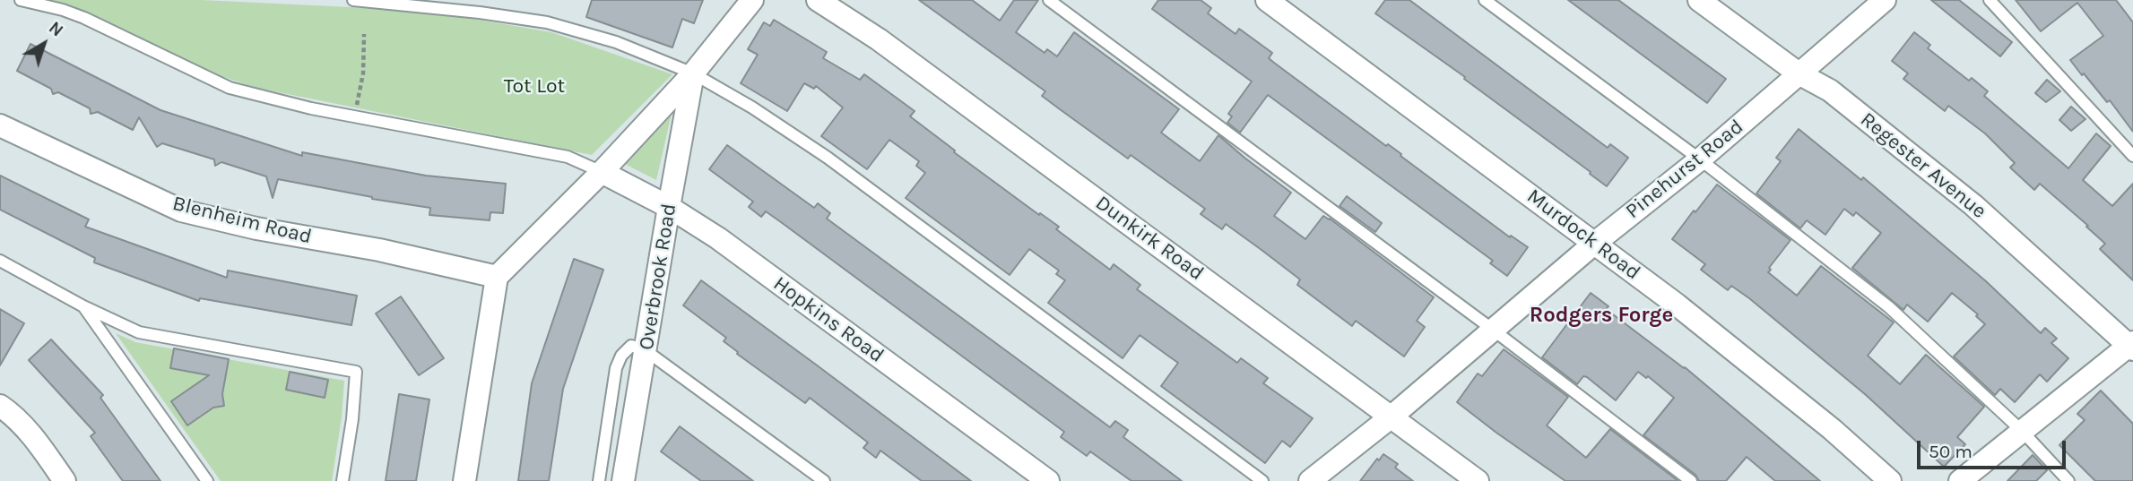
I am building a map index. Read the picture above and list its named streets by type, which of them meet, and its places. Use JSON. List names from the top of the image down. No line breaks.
{"streets":{"street":["Regester Avenue","Pinehurst Road","Blenheim Road","Murdock Road","Dunkirk Road","Overbrook Road","Hopkins Road"]},"crossings":[["Regester Avenue","Pinehurst Road"],["Pinehurst Road","Murdock Road"],["Pinehurst Road","Dunkirk Road"],["Overbrook Road","Hopkins Road"]],"districts":["Rodgers Forge"],"parks":["Tot Lot"],"scale_bar":"50 m","north":"top right"}
